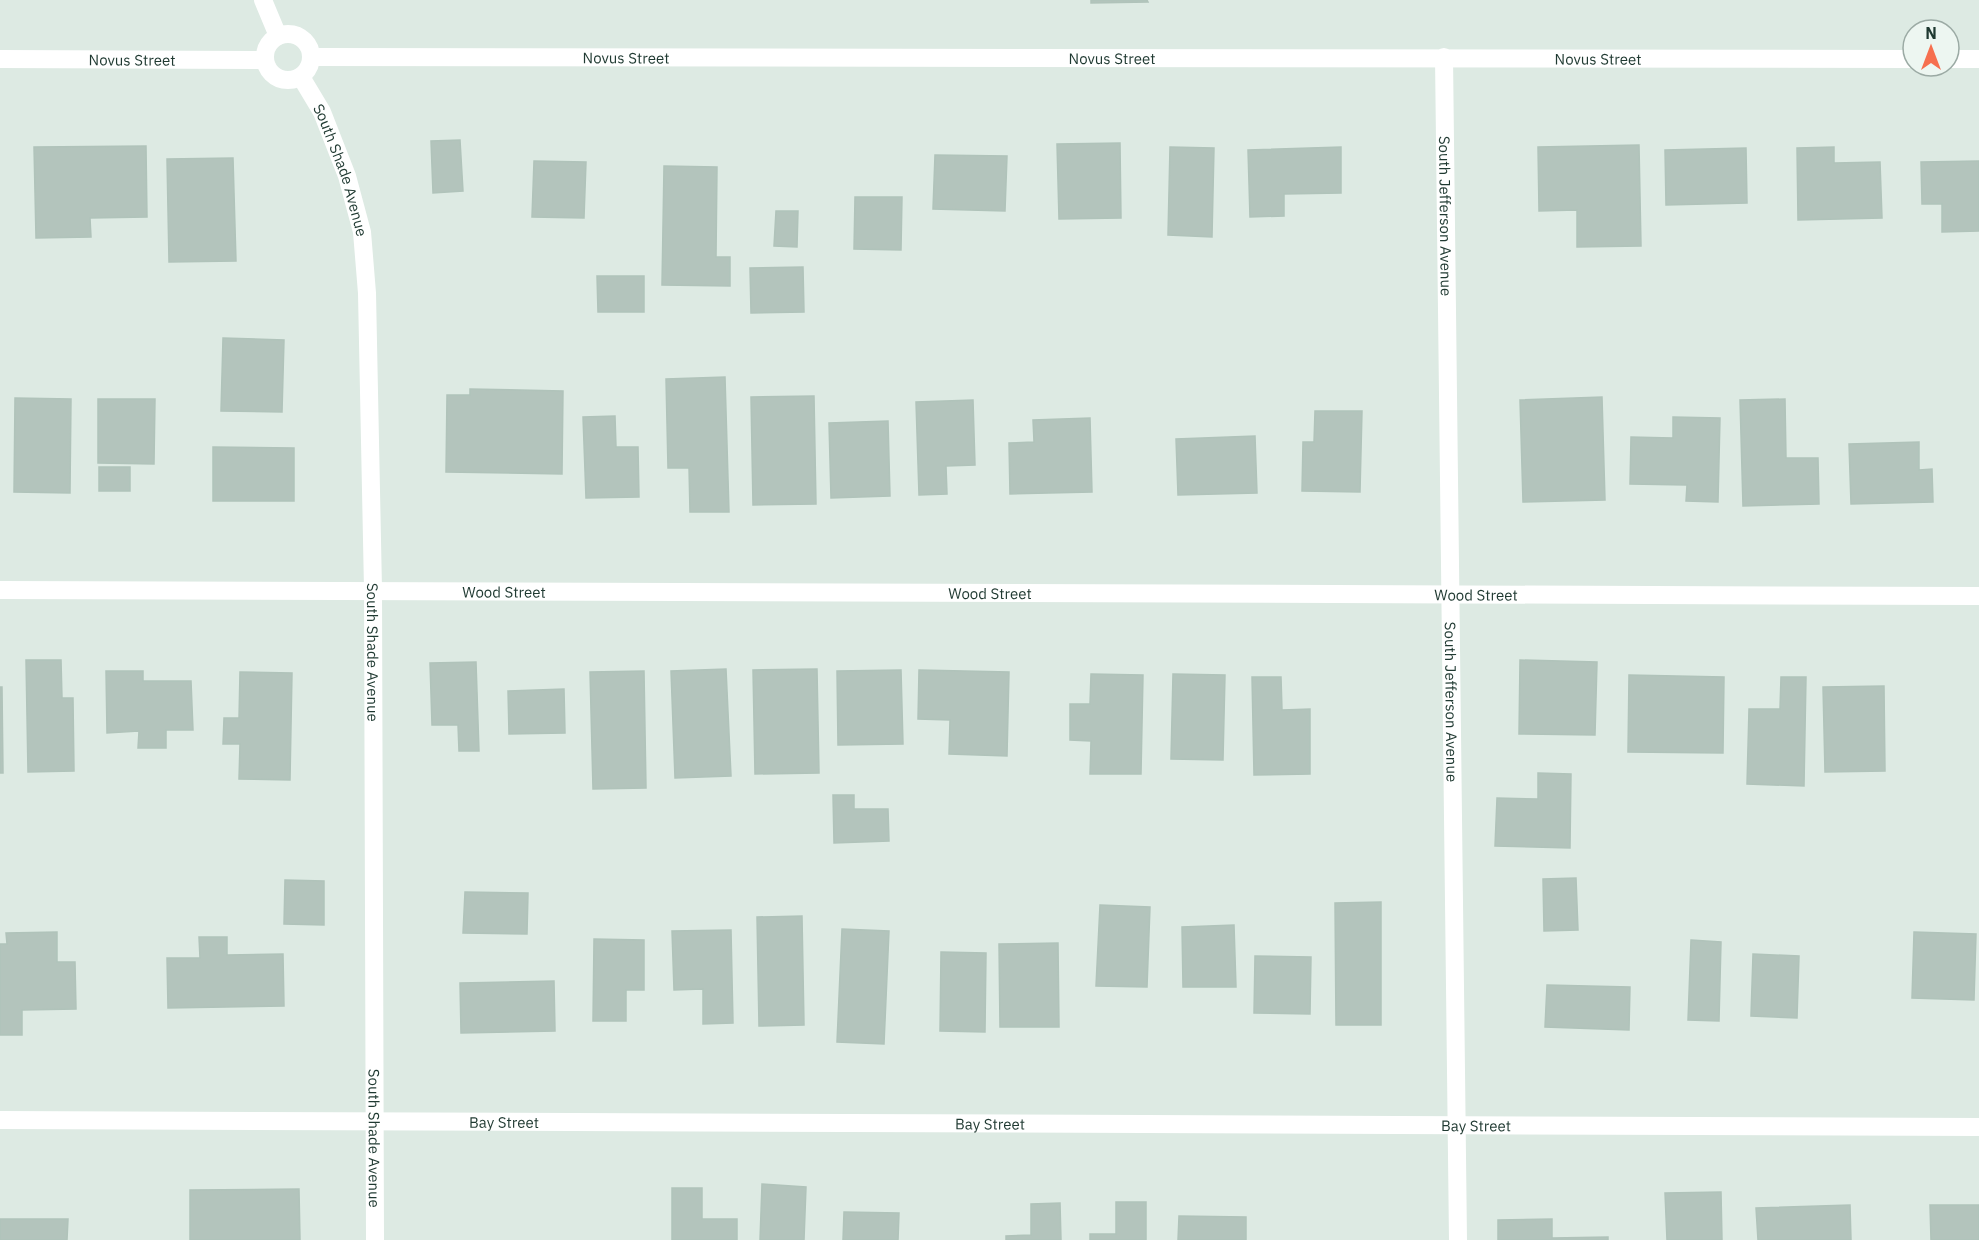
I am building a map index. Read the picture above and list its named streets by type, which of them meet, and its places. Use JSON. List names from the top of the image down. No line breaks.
{"streets":{"street":["Novus Street","South Shade Avenue","South Jefferson Avenue","Wood Street","Bay Street"]},"crossings":[["Novus Street","South Shade Avenue"],["Novus Street","South Jefferson Avenue"],["South Shade Avenue","Wood Street"],["South Shade Avenue","Bay Street"],["South Jefferson Avenue","Wood Street"],["South Jefferson Avenue","Bay Street"]],"north":"top"}
